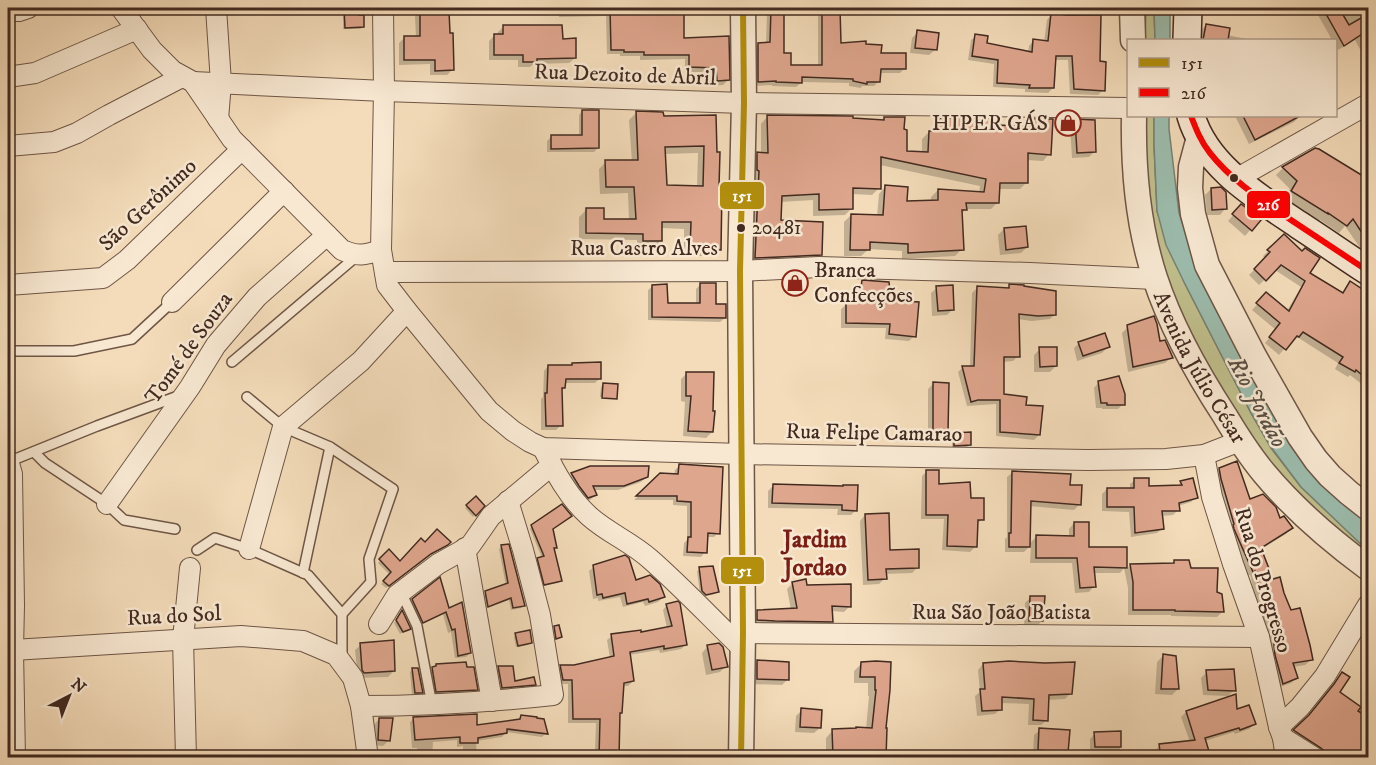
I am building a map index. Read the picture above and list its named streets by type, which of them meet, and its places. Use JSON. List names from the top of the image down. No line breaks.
{"streets":{"street":["Rua Dezoito de Abril","São Gerônimo","Rua Castro Alves","Tomé de Souza","Avenida Júlio César","Rua Felipe Camarao","Rua do Progresso","Rua São João Batista","Rua do Sol"]},"crossings":[["Rua Castro Alves","Avenida Júlio César"],["Rua Felipe Camarao","Rua do Progresso"],["Rua do Progresso","Rua São João Batista"]],"districts":["Jardim Jordao"],"water":["Rio Jordão"],"places":{"shop":["HIPER GÁS","Branca Confecções"],"other":["20481"]},"lines":["transit line 151","transit line 216"],"legend":["151","216"],"north":"top right"}
